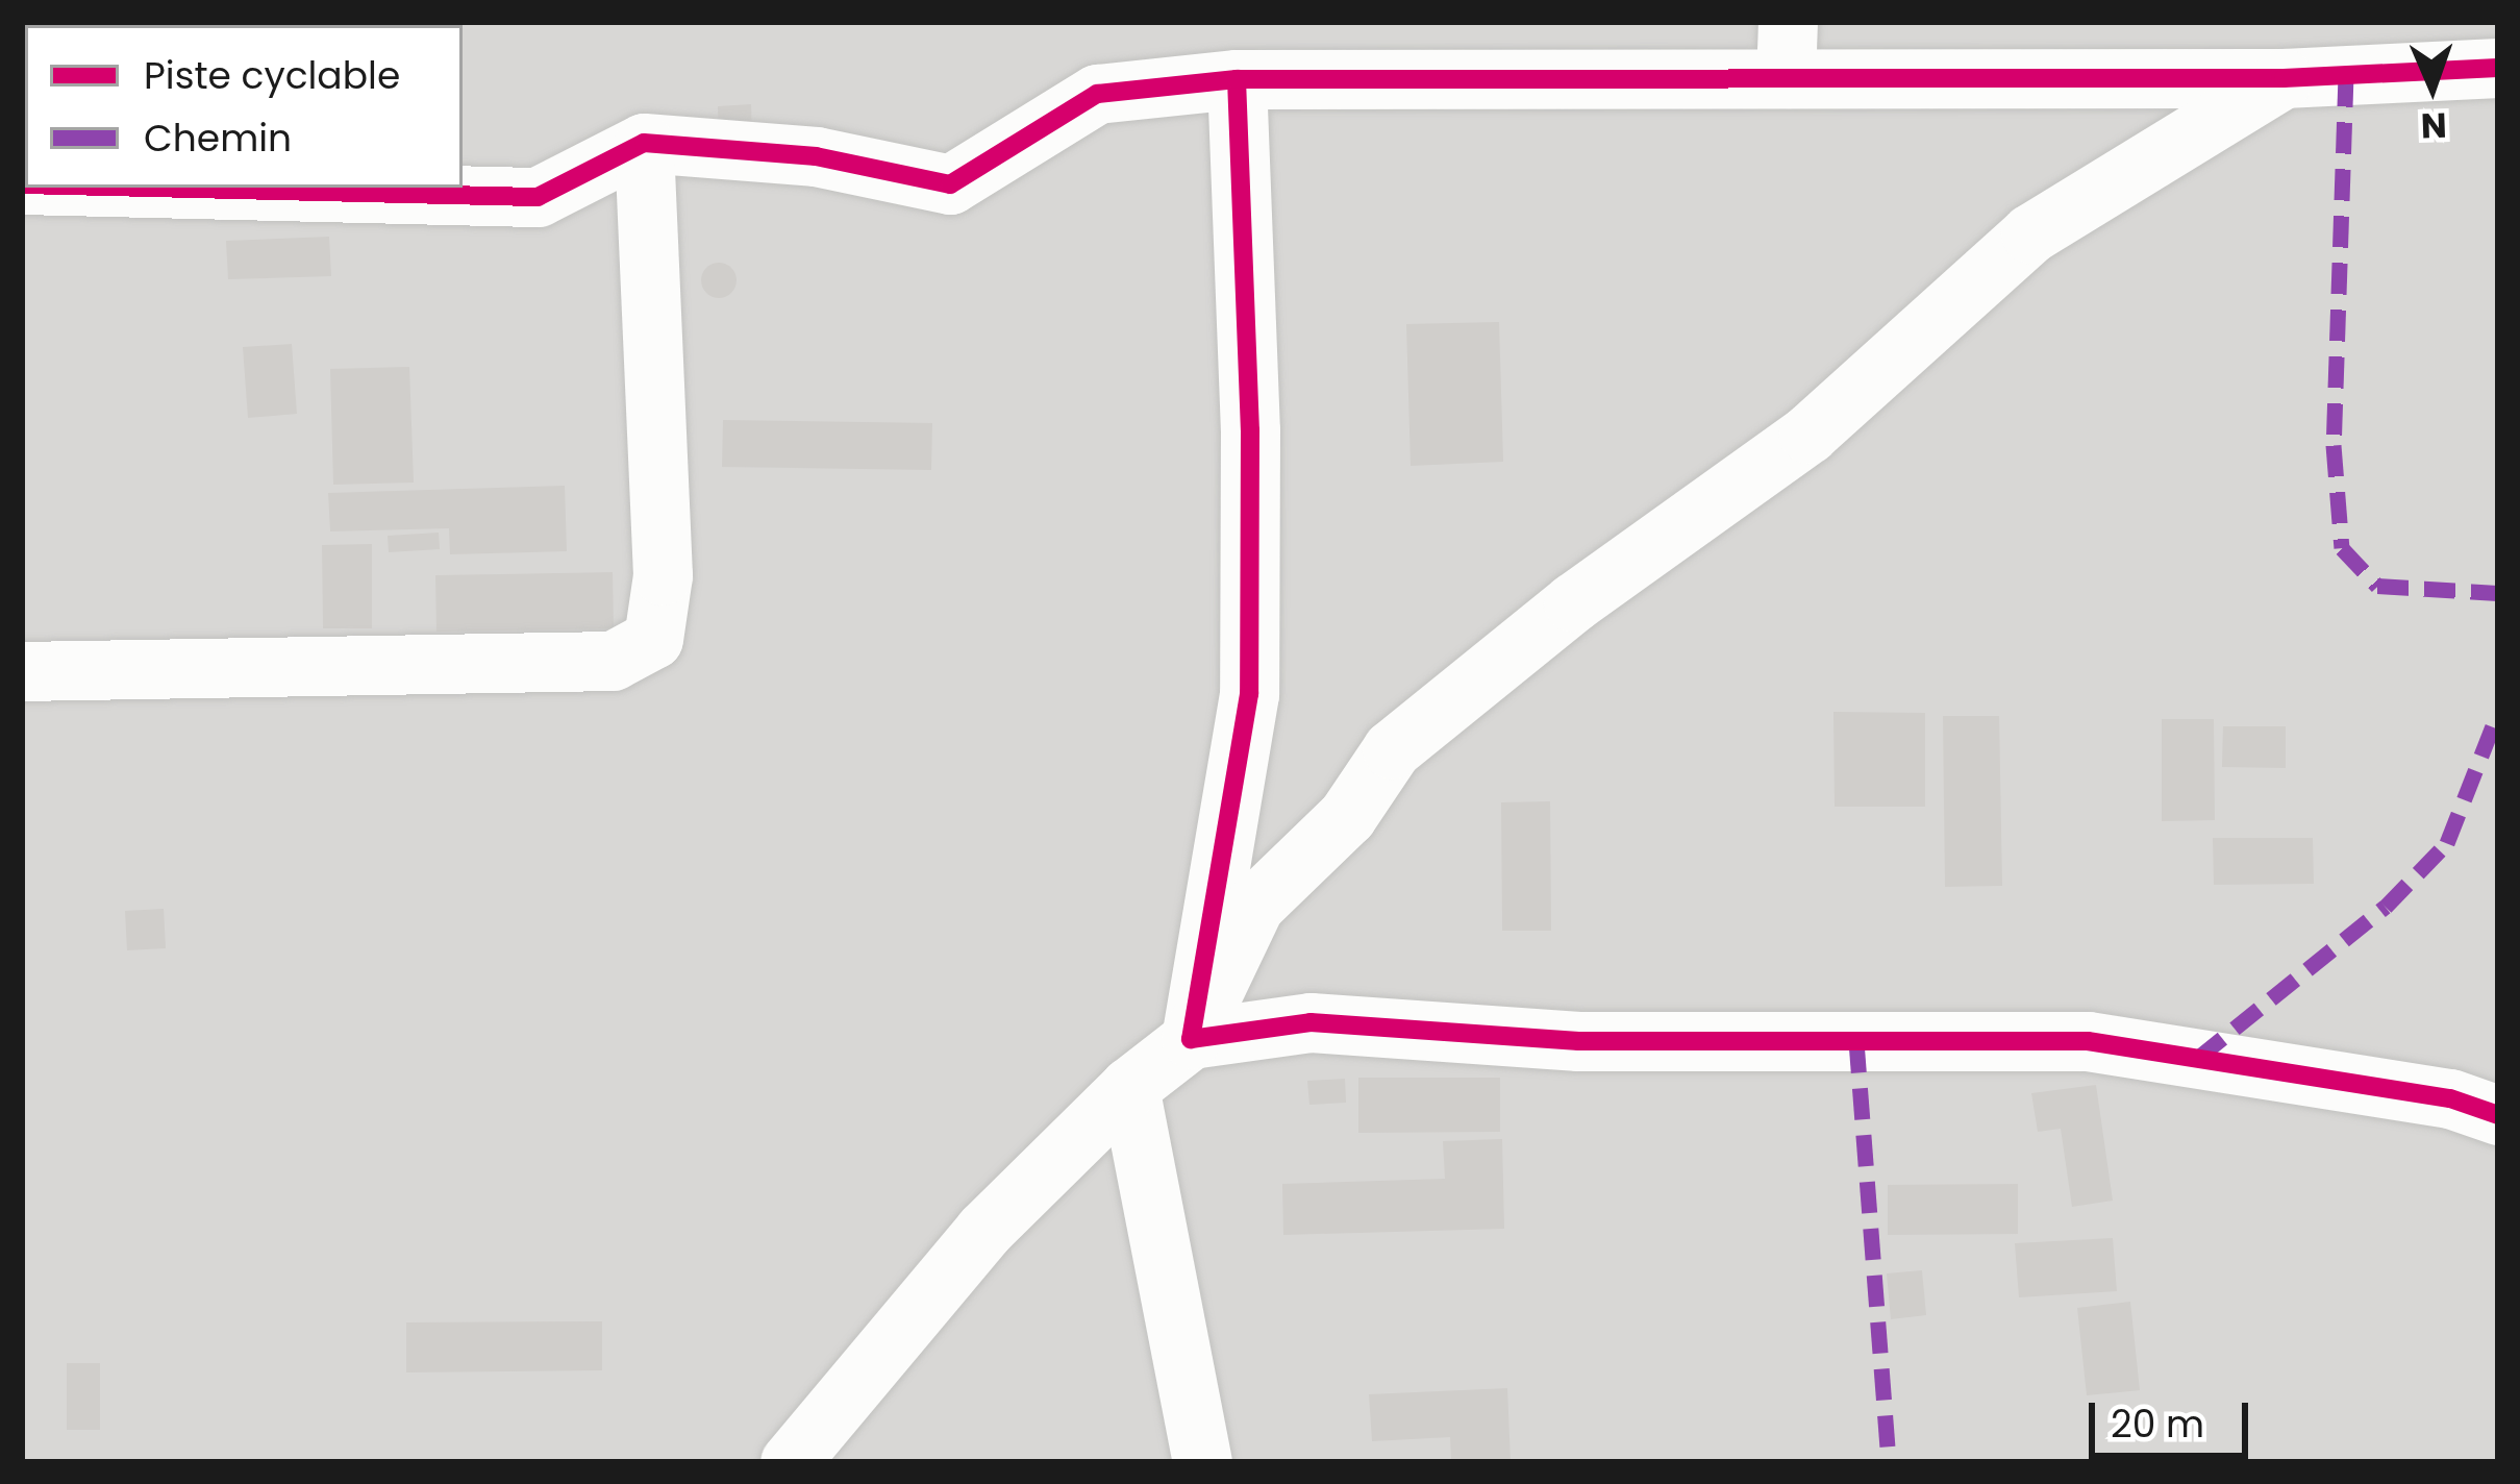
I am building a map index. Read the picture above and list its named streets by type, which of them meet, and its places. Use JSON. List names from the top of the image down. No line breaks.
{"legend":["Piste cyclable","Chemin"],"scale_bar":"20 m","north":"bottom"}
